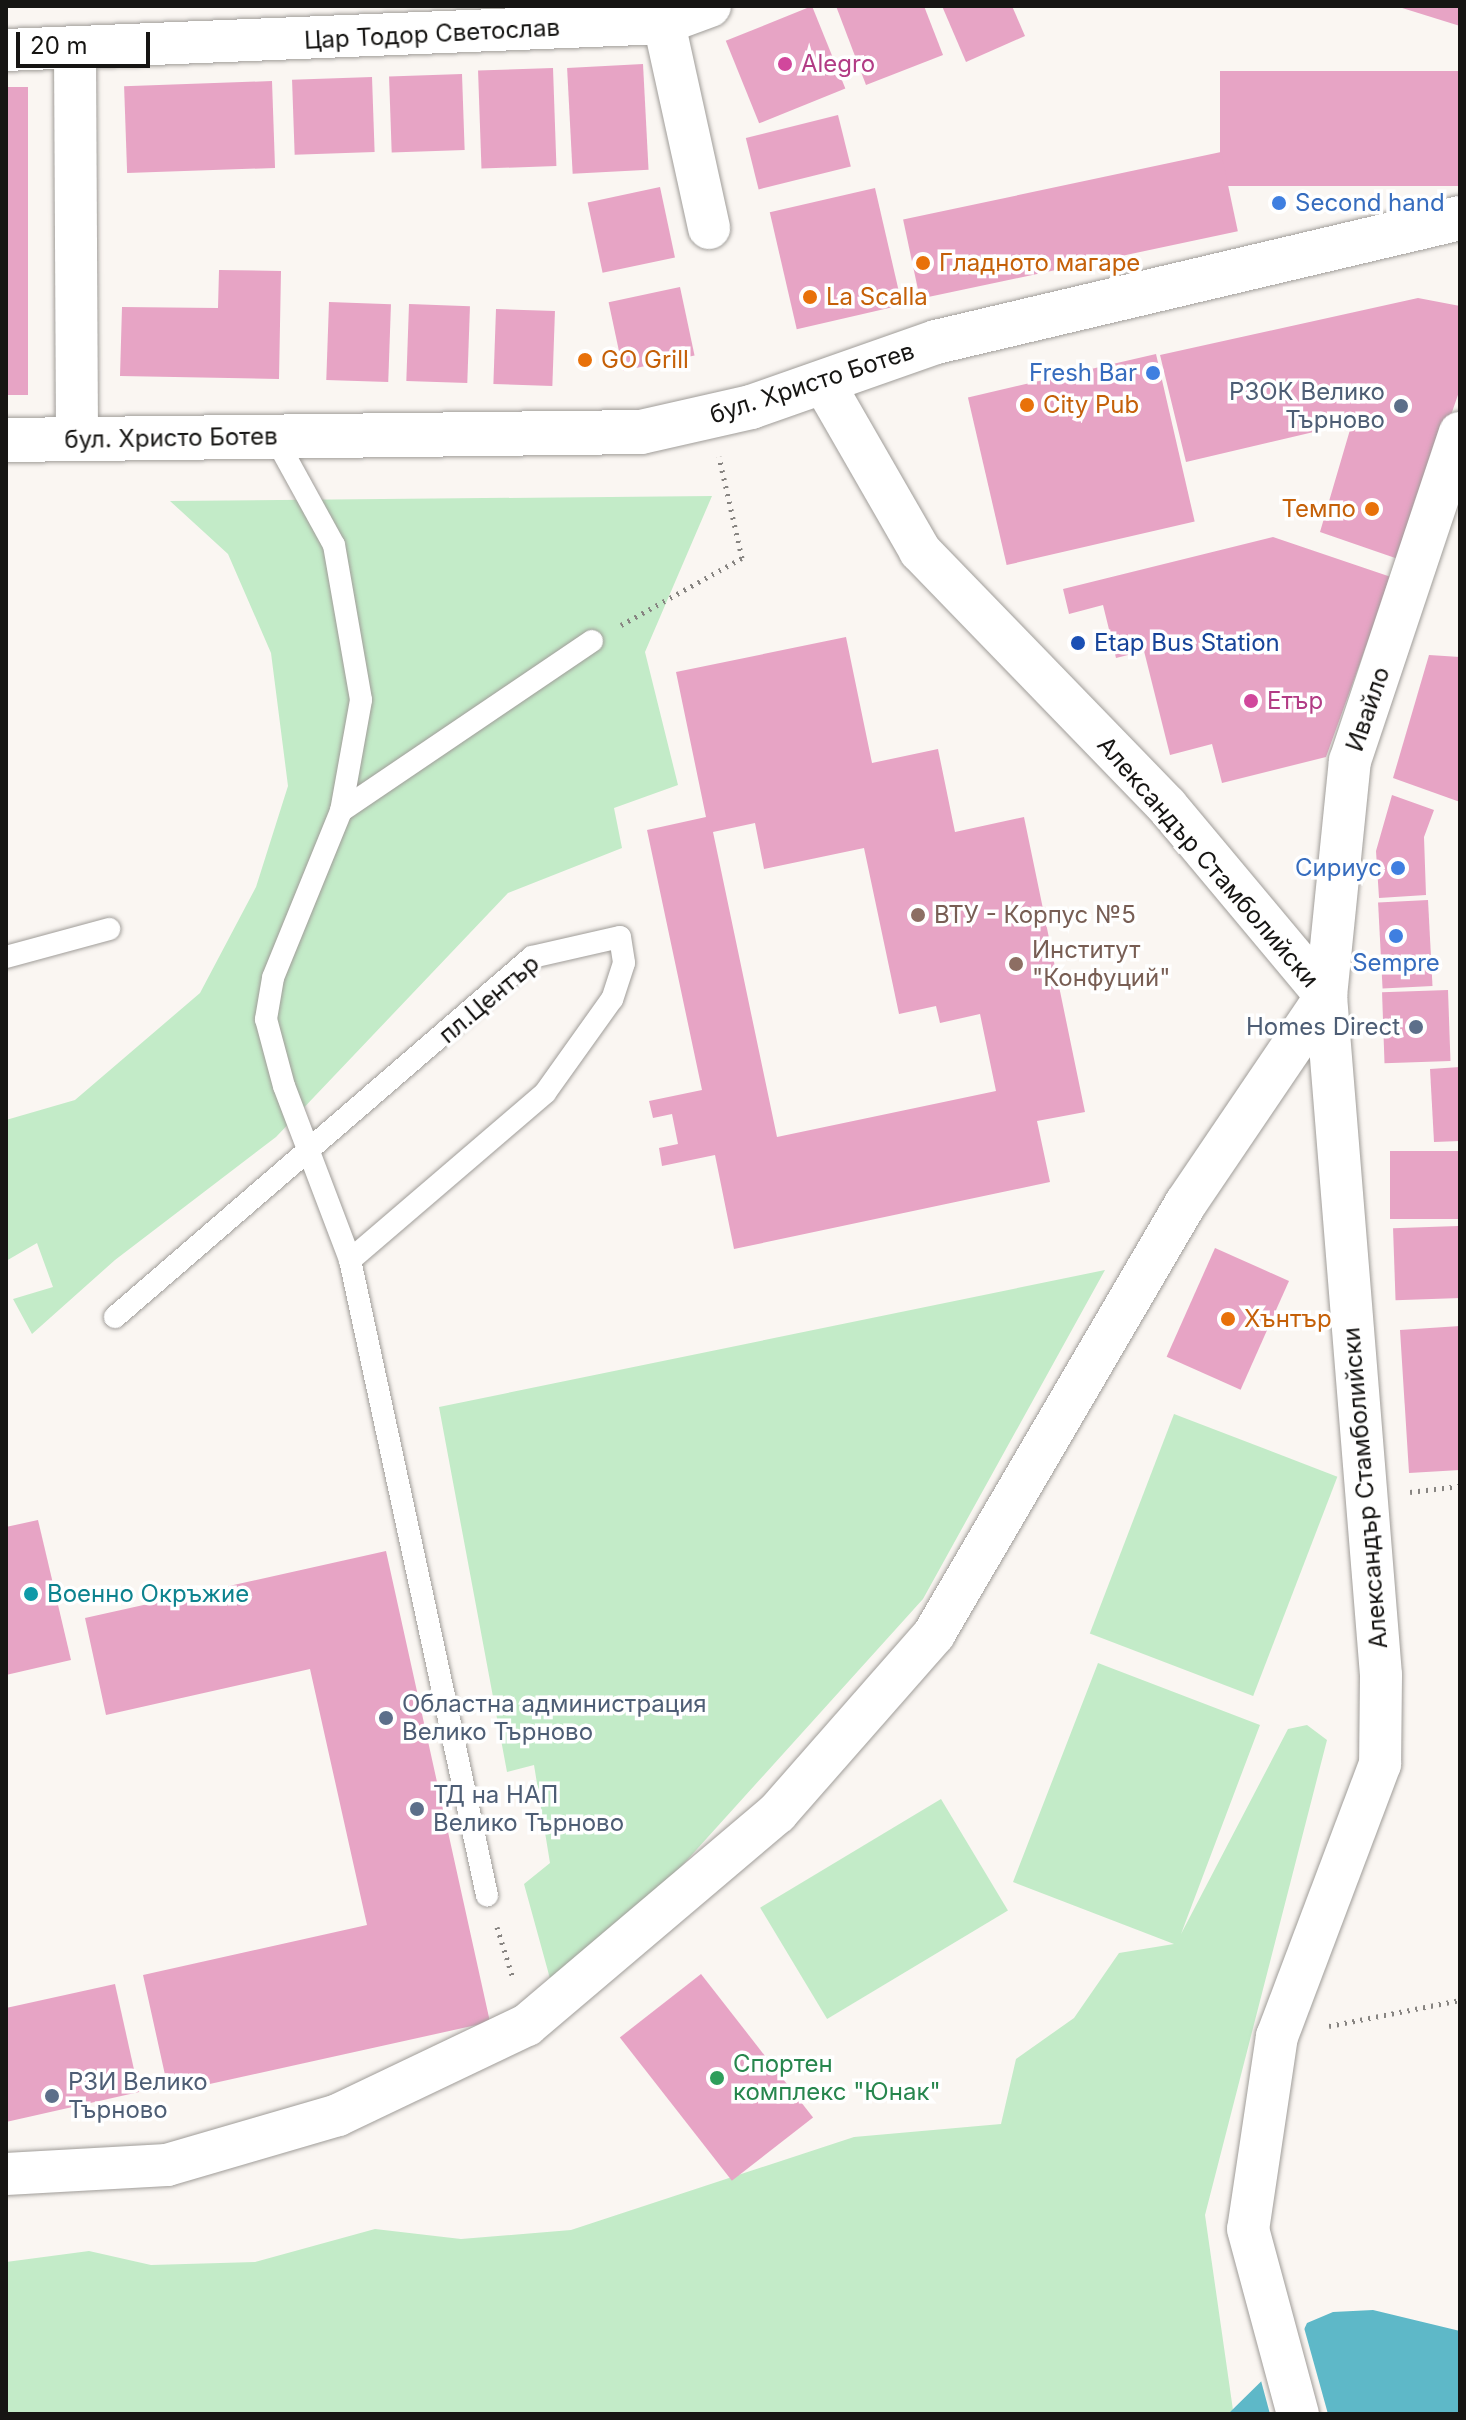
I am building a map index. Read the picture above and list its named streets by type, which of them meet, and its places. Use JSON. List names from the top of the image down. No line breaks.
{"streets":{"main road":["бул. Христо Ботев"],"street":["Цар Тодор Светослав","Ивайло","Александър Стамболийски"],"lane":["пл.Център"]},"crossings":[["бул. Христо Ботев","Александър Стамболийски"],["Ивайло","Александър Стамболийски"]],"places":["Аlegro","Second hand","Гладното магаре","La Scalla","GO Grill","Fresh Bar","City Pub","РЗОК Велико Търново","Темпо","Etap Bus Station","Етър","Сириус","ВТУ - Корпус №5","Sempre","Институт \"Конфуций\"","Homes Direct","Хънтър","Военно Окръжие","Областна администрация Велико Търново","ТД на НАП Велико Търново","Спортен комплекс \"Юнак\"","РЗИ Велико Търново"],"scale_bar":"20 m"}
